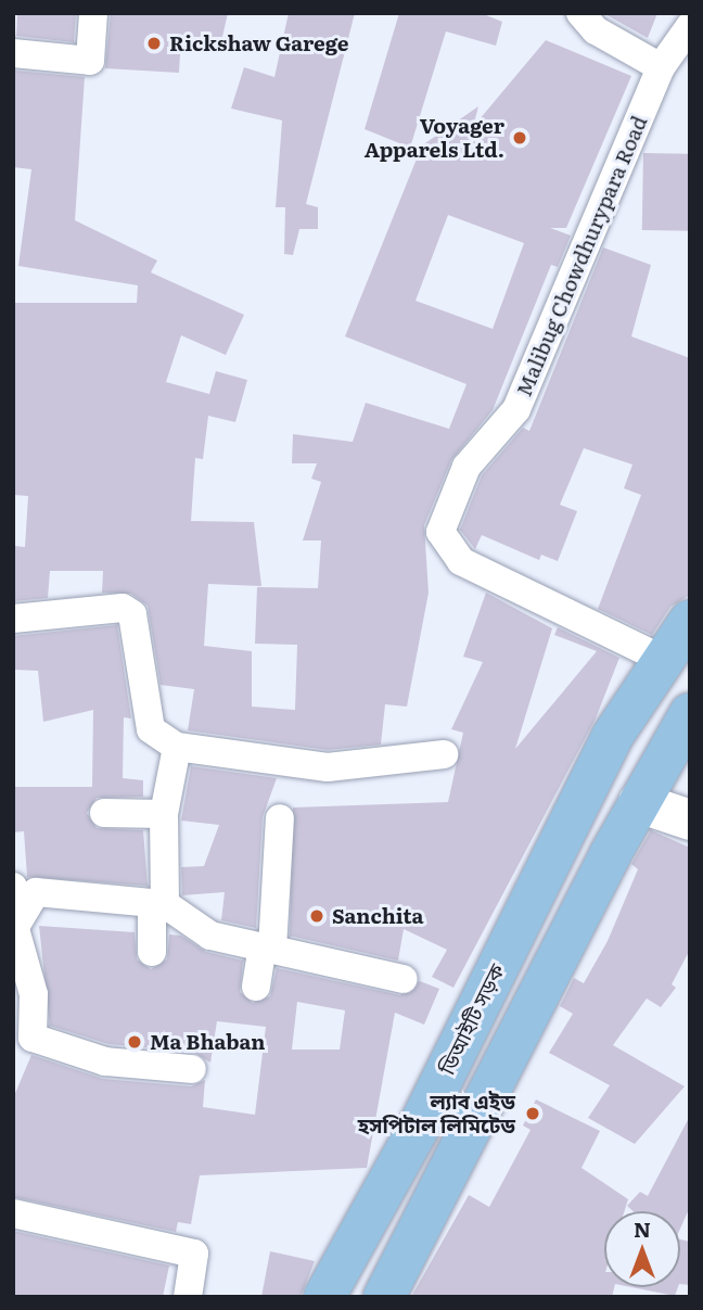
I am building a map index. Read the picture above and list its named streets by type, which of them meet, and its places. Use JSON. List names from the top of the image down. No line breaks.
{"streets":{"main road":["ডিআইটি সড়ক"],"street":["Malibug Chowdhurypara Road"]},"crossings":[["Malibug Chowdhurypara Road","ডিআইটি সড়ক"]],"places":["Rickshaw Garege","Voyager Apparels Ltd.","Sanchita","Ma Bhaban","ল্যাব এইড হসপিটাল লিমিটেড"],"north":"top"}
